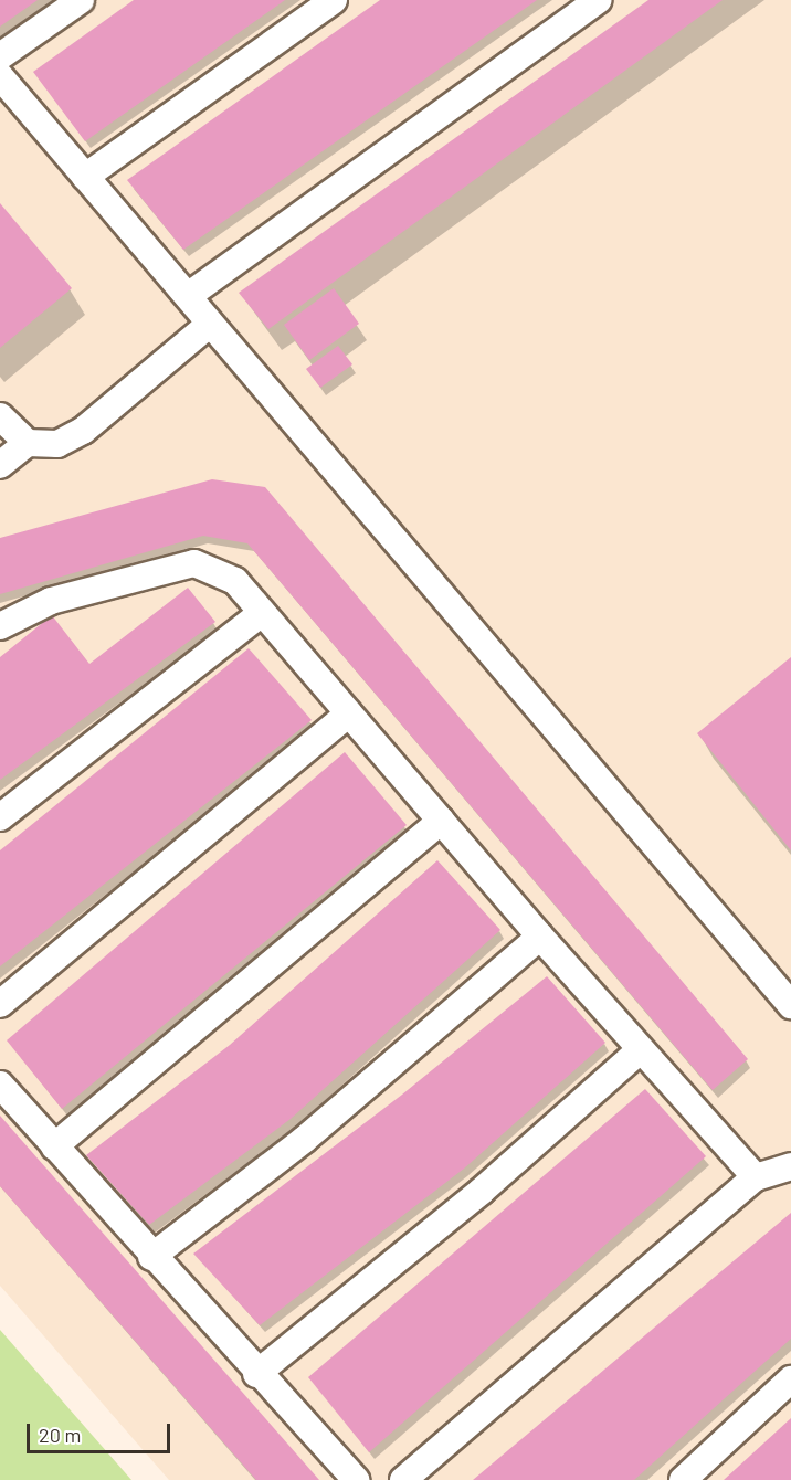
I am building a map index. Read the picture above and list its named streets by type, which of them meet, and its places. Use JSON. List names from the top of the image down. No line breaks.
{"scale_bar":"20 m"}
